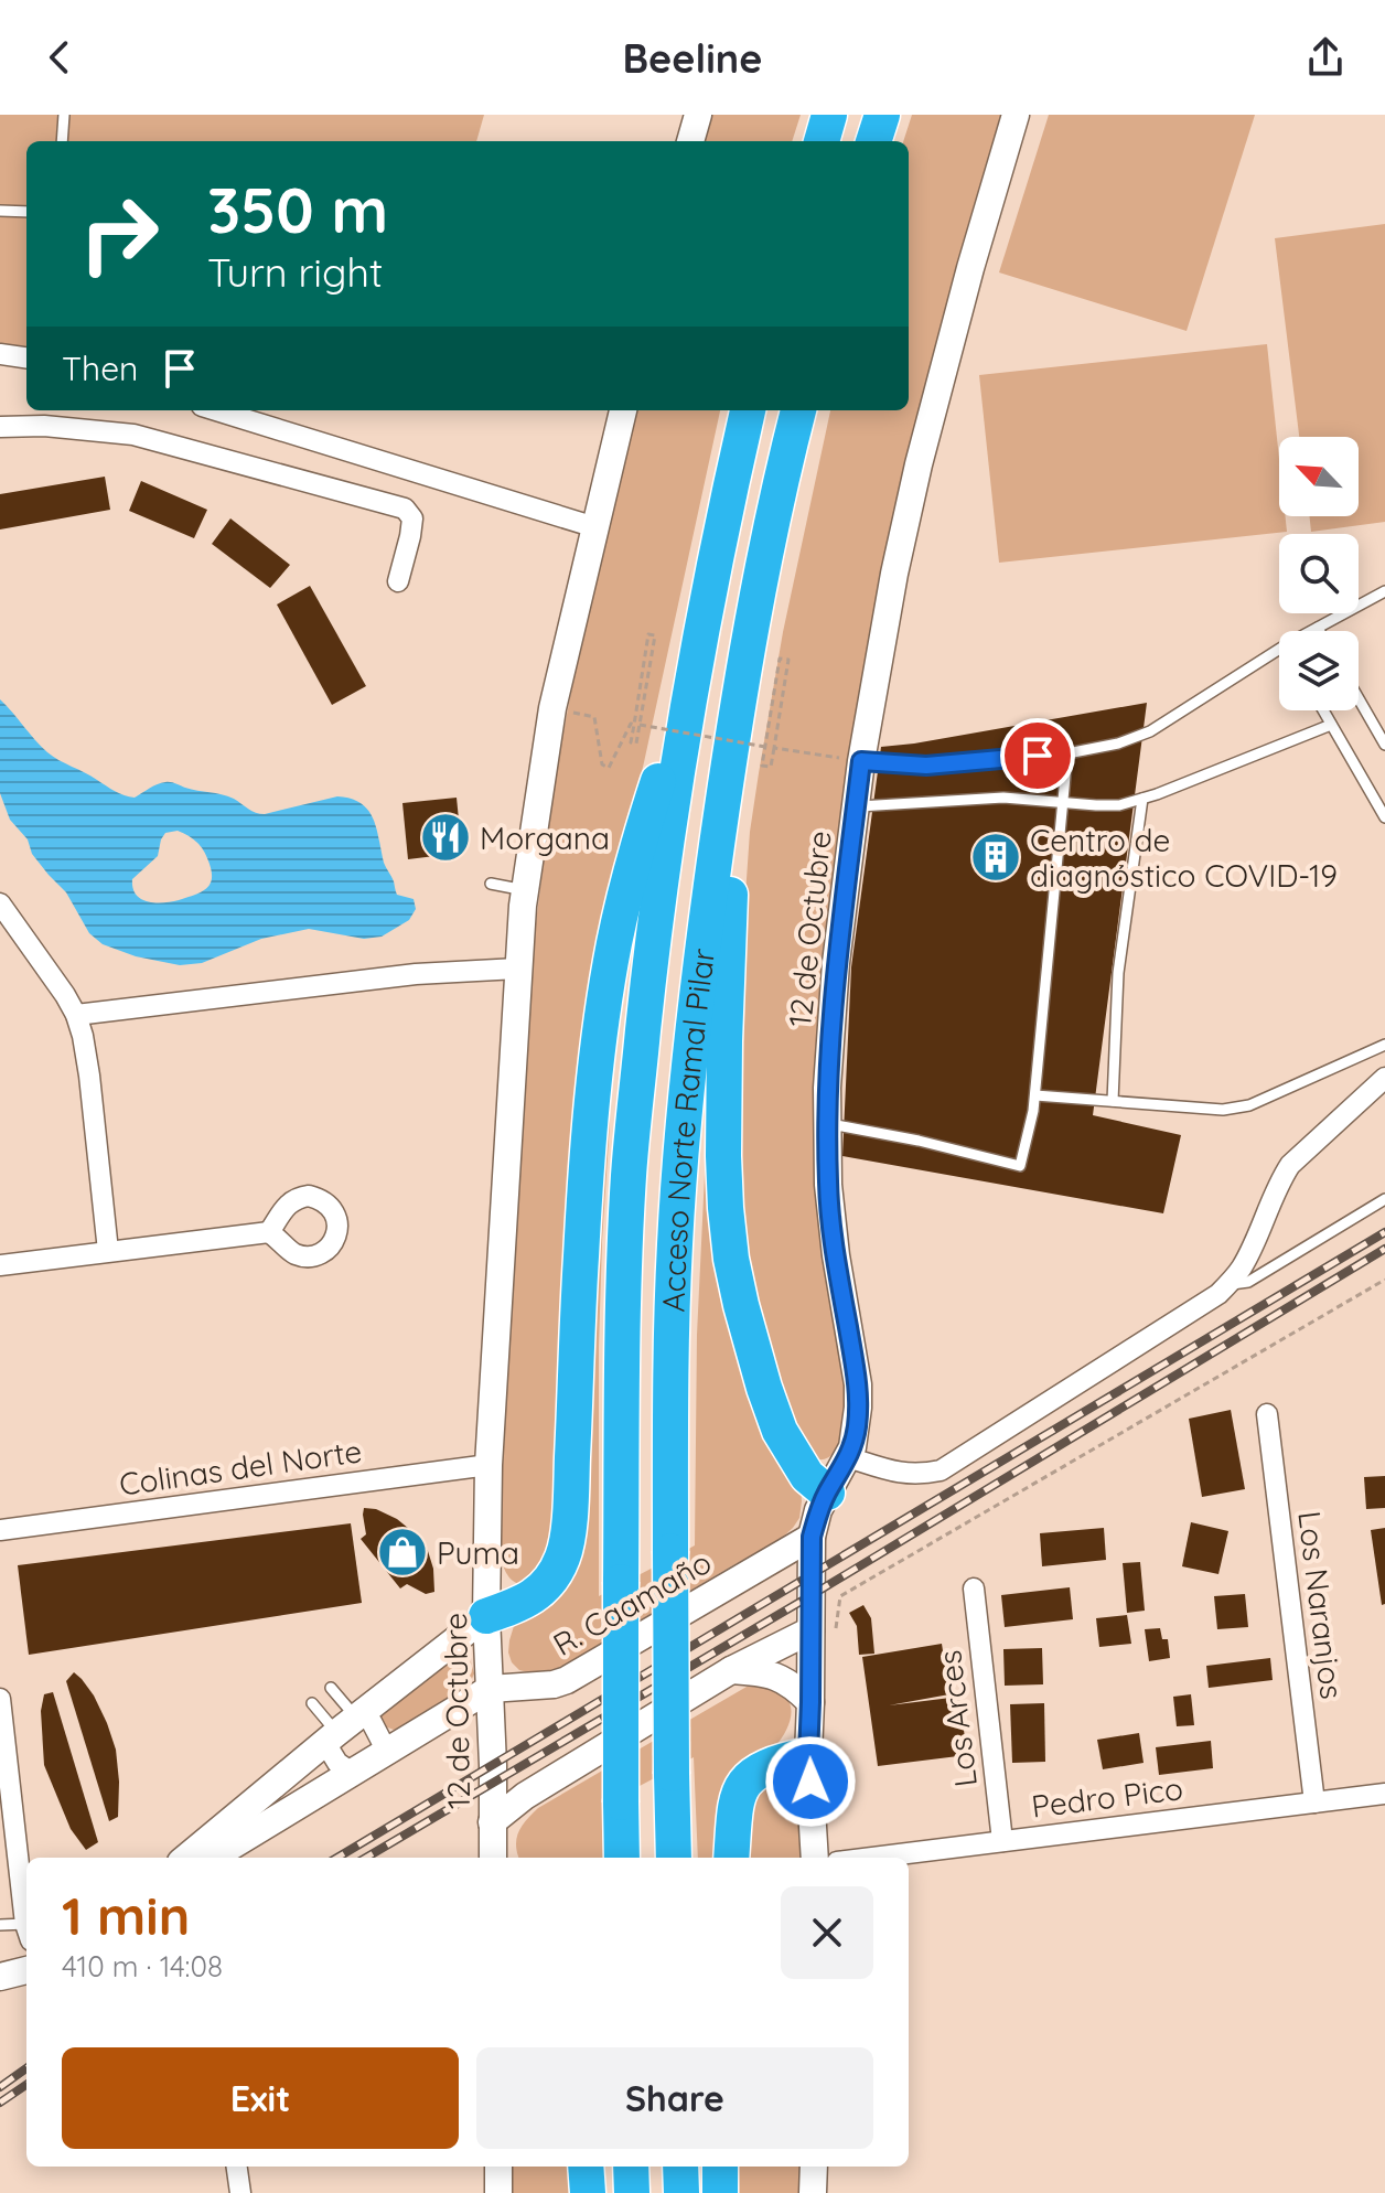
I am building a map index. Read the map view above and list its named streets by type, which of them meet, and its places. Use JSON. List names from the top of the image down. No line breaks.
{"streets":{"highway":["Acceso Norte Ramal Pilar"],"street":["12 de Octubre","Colinas del Norte","R. Caamaño","Los Naranjos","Los Arces","Pedro Pico"]},"crossings":[["12 de Octubre","Colinas del Norte"],["12 de Octubre","R. Caamaño"],["Los Naranjos","Pedro Pico"],["Los Arces","Pedro Pico"]],"places":{"restaurant":["Morgana"],"building":["Centro de diagnóstico COVID-19"],"shop":["Puma"]},"north":"top left","page":{"header":"Beeline","turn":["350 m","Turn right"],"then":"Then","heading":["1 min","410 m · 14:08"],"buttons":["Exit","Share"]}}
